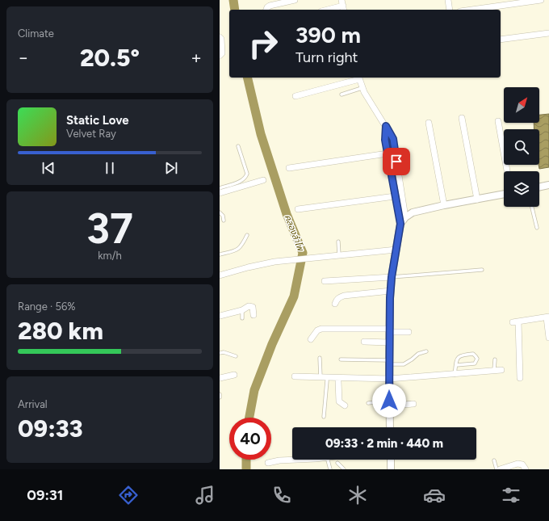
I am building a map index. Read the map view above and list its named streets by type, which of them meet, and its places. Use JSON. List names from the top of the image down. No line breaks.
{"water":["คลองลำโพ"],"north":"top right","page":{"tile":["Climate",["37","km/h"],["Range · 56%","280 km"],["Arrival","09:33"]],"turn":["390 m","Turn right"],"heat":["−","20.5°","+"],"song":["Static Love","Velvet Ray"],"limit":"40","trip":"09:33 · 2 min · 440 m","tabs":"09:31"}}
